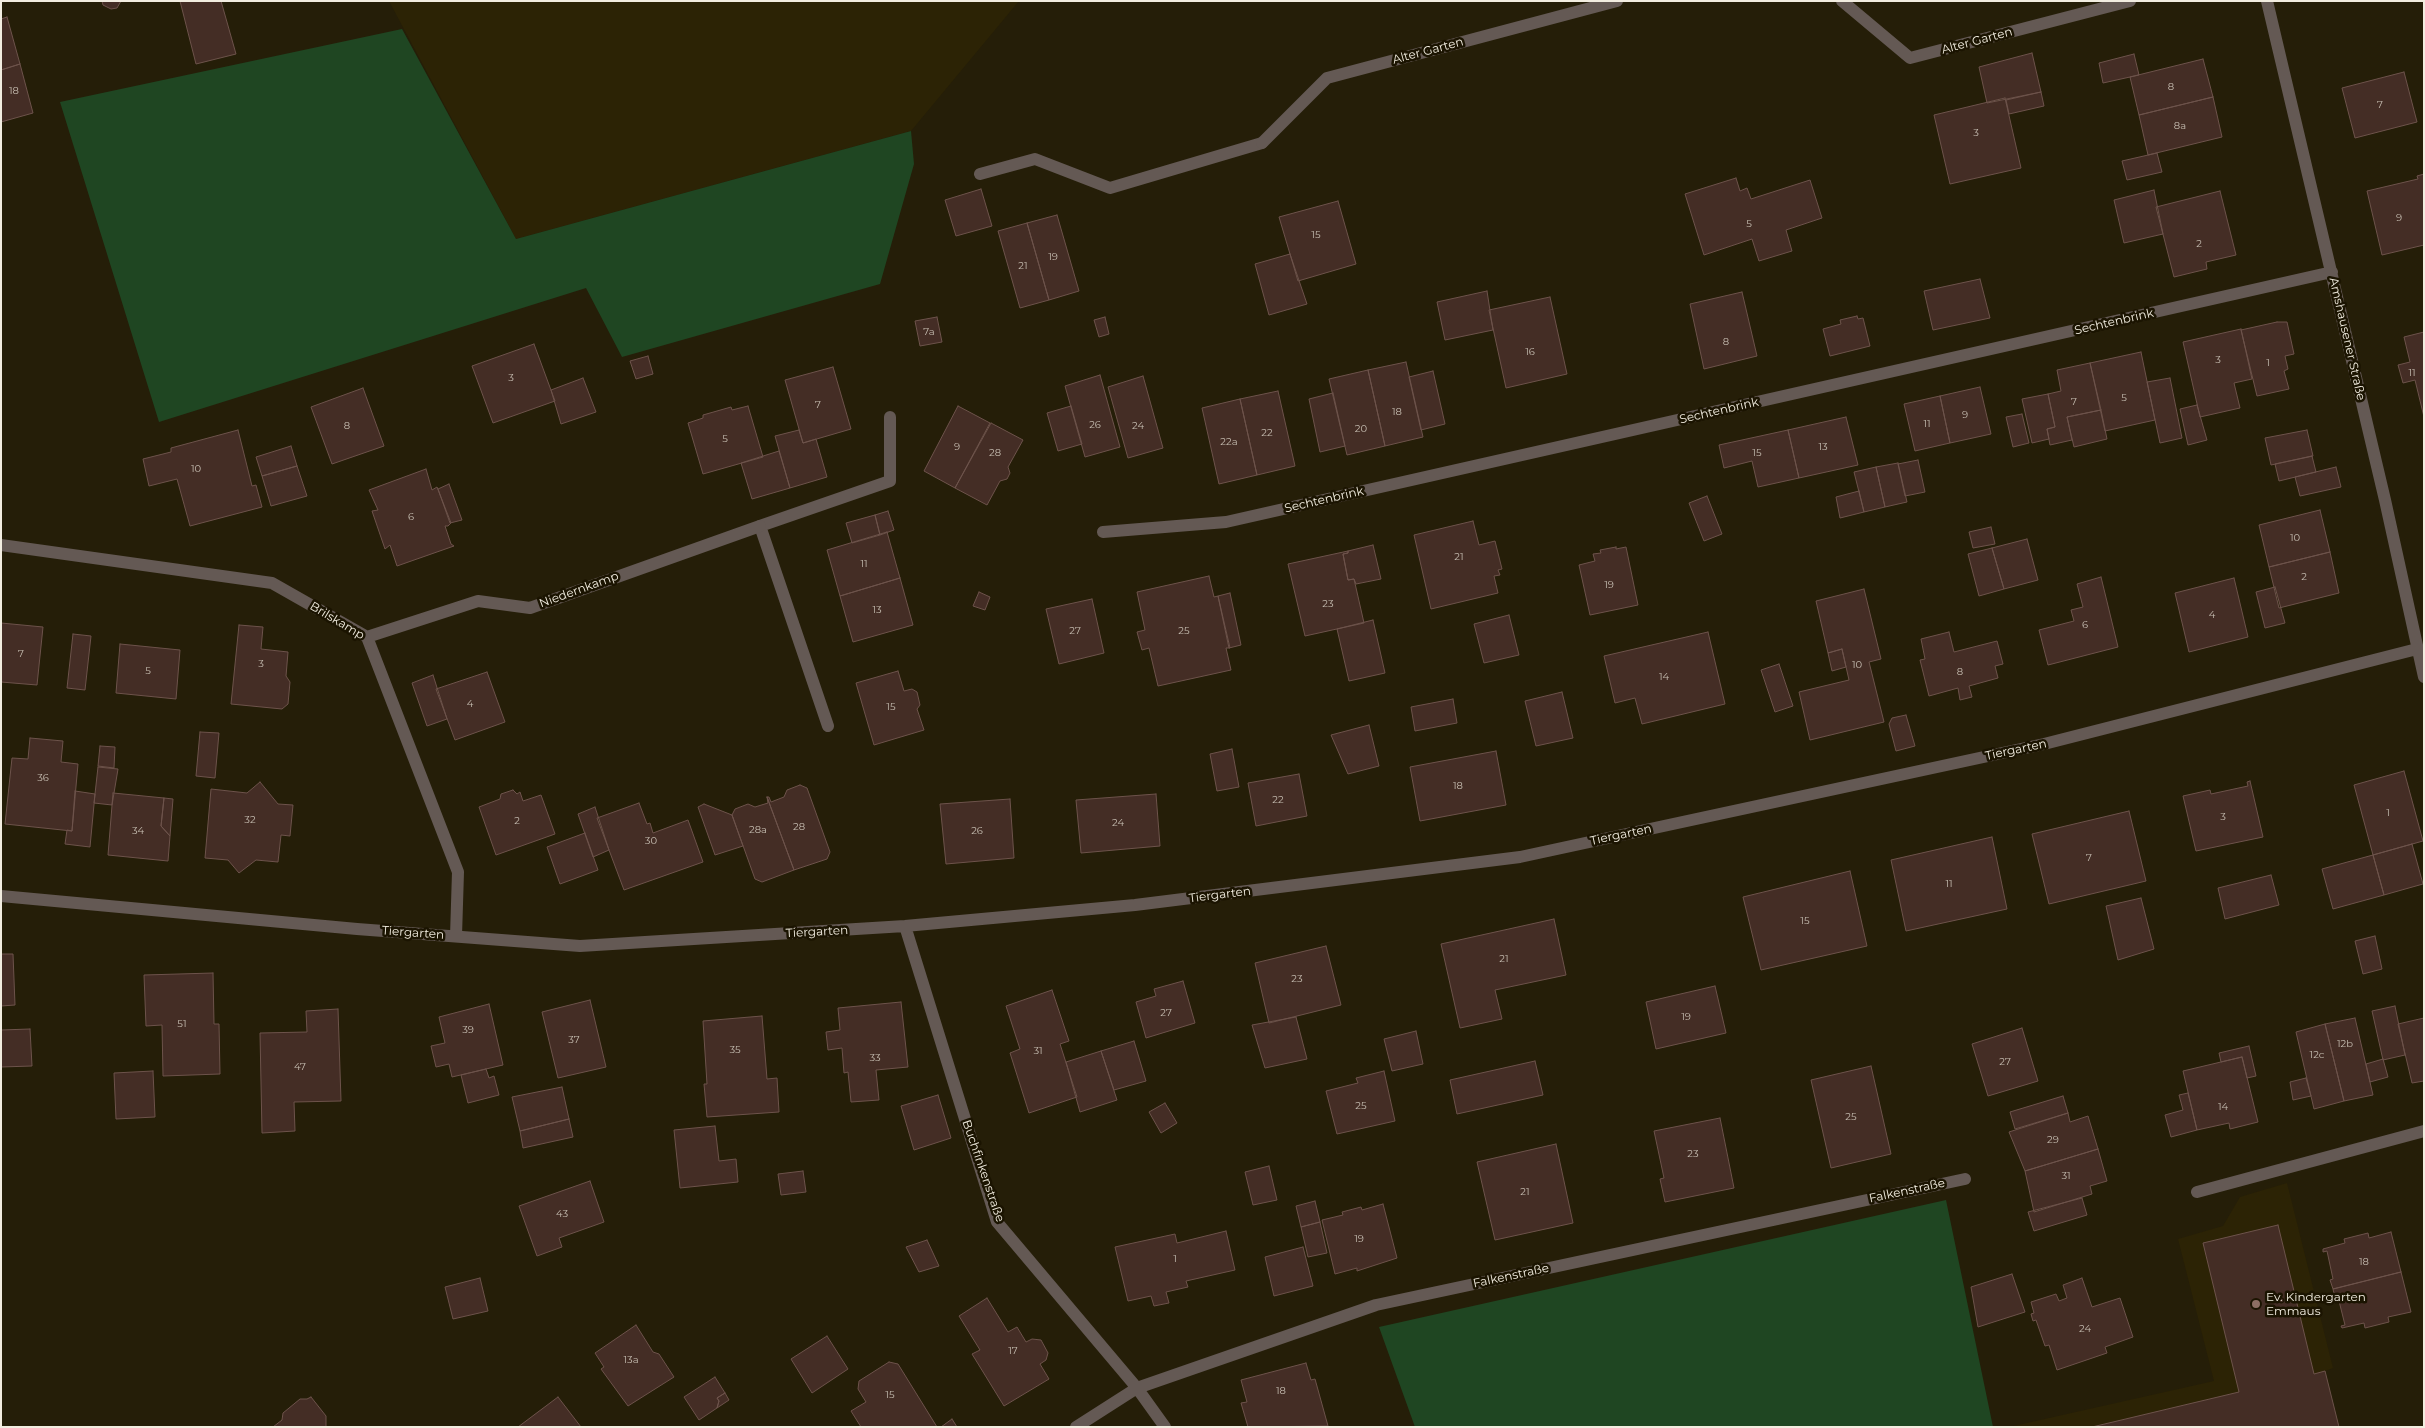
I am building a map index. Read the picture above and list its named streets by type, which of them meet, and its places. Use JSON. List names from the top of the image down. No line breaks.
{"streets":{"street":["Alter Garten","Sechtenbrink","Amshausener Straße","Niedernkamp","Brilskamp","Tiergarten","Buchfinkenstraße","Falkenstraße"]},"crossings":[["Sechtenbrink","Amshausener Straße"],["Amshausener Straße","Tiergarten"],["Niedernkamp","Brilskamp"],["Brilskamp","Tiergarten"],["Tiergarten","Buchfinkenstraße"],["Buchfinkenstraße","Falkenstraße"]],"places":["Ev. Kindergarten Emmaus"],"house_numbers":["8","18","7","8a","3","9","5","15","2","19","21","7a","8","16","3","1","11","3","5","7","7","18","9","11","26","8","24","20","22","5","22a","9","13","28","15","10","6","10","21","11","2","19","23","13","4","6","27","25","7","3","10","5","8","14","4","15","36","18","22","1","3","32","2","24","28","28a","34","26","30","7","11","15","21","23","27","19","51","39","37","12b","35","31","12c","33","27","47","25","14","25","29","23","31","21","43","19","1","18","24","17","13a","18","15"]}
